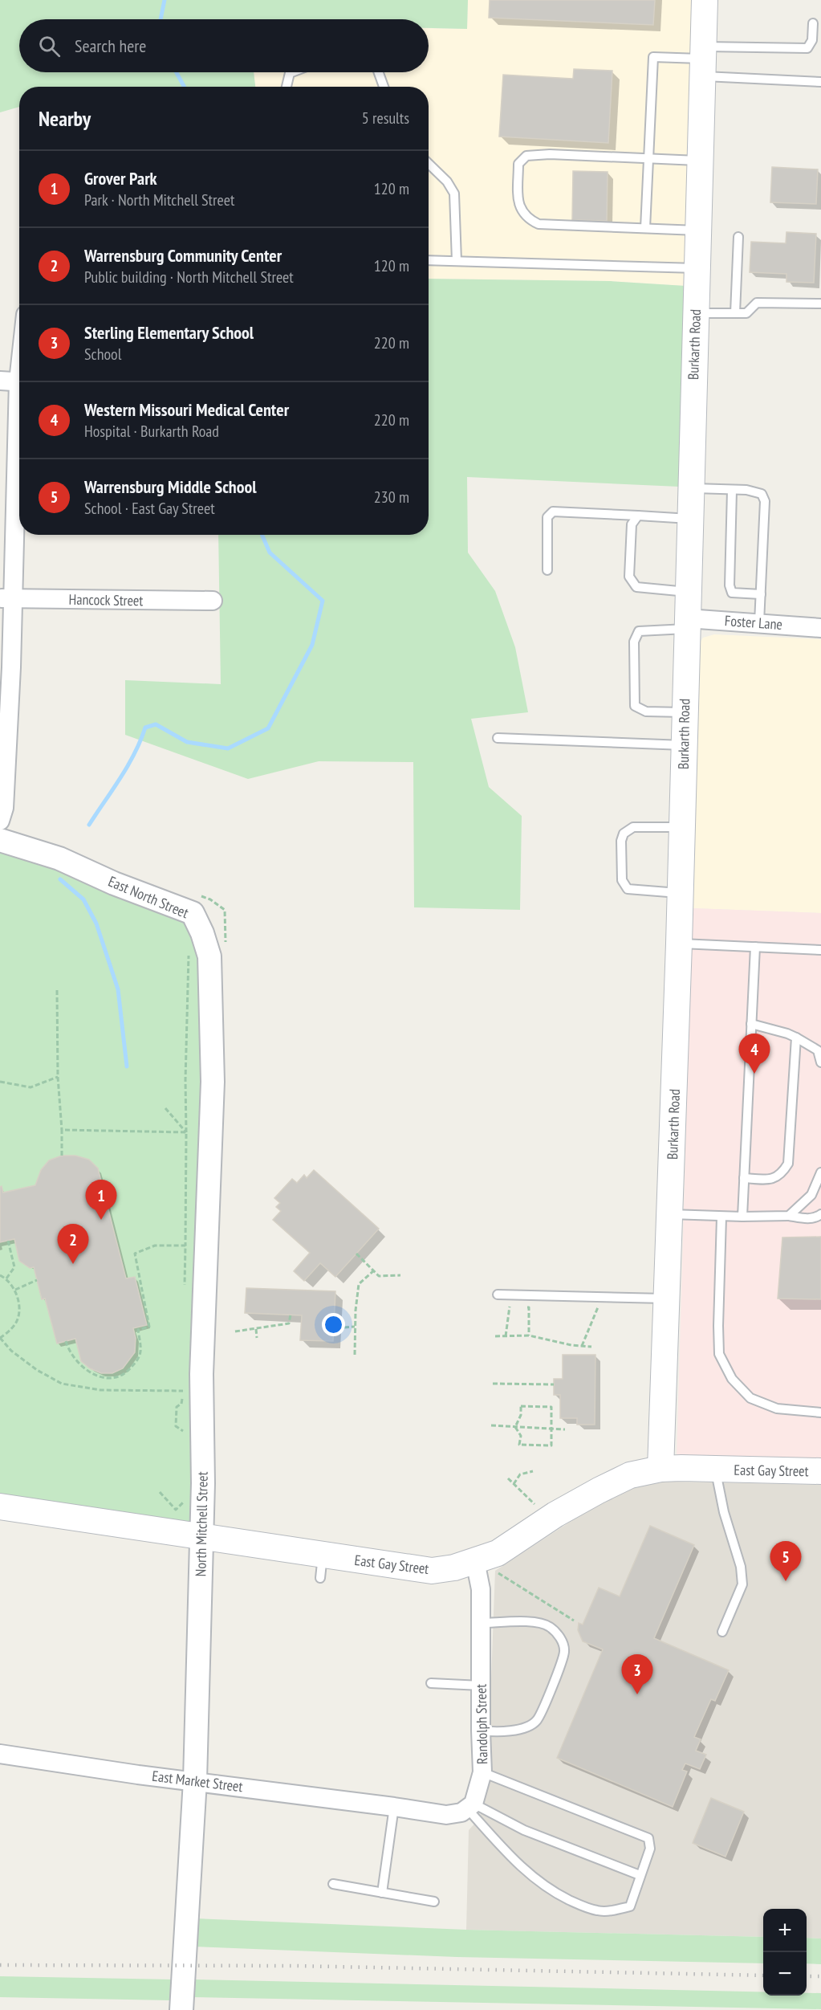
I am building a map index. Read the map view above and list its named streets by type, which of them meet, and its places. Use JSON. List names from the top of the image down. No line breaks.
{"streets":{"main road":["Burkarth Road","East Gay Street"],"street":["Hancock Street","Foster Lane","East North Street","North Mitchell Street","Randolph Street","East Market Street"]},"crossings":[["Burkarth Road","Foster Lane"],["Burkarth Road","East Gay Street"],["East North Street","North Mitchell Street"],["East Gay Street","North Mitchell Street"],["East Gay Street","Randolph Street"],["North Mitchell Street","East Market Street"]],"page":{"search":"Search here","heading":["Nearby","5 results"],"list":[{"mark":"1","name":"Grover Park","note":"Park · North Mitchell Street","value":"120 m"},{"mark":"2","name":"Warrensburg Community Center","note":"Public building · North Mitchell Street","value":"120 m"},{"mark":"3","name":"Sterling Elementary School","note":"School","value":"220 m"},{"mark":"4","name":"Western Missouri Medical Center","note":"Hospital · Burkarth Road","value":"220 m"},{"mark":"5","name":"Warrensburg Middle School","note":"School · East Gay Street","value":"230 m"}],"pins":["4","1","2","5","3"],"map_buttons":["+","−"]}}
